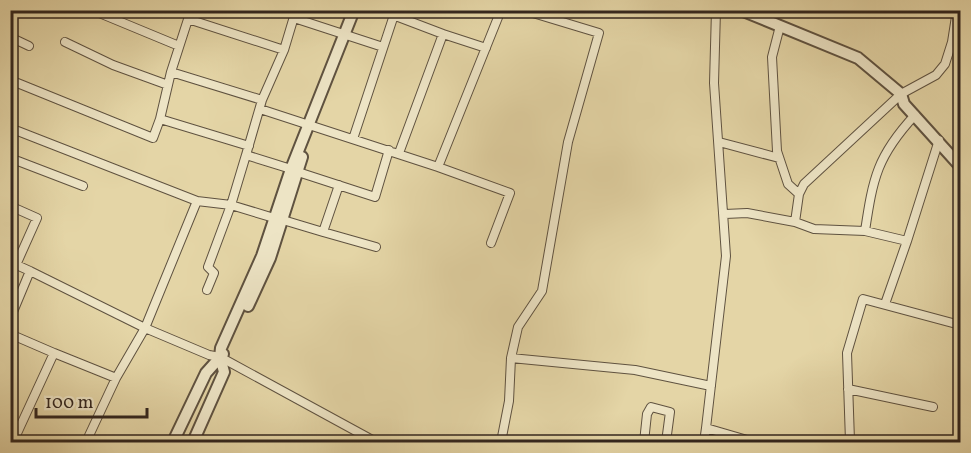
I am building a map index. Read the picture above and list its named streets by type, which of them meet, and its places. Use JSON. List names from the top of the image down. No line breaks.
{"scale_bar":"100 m"}
